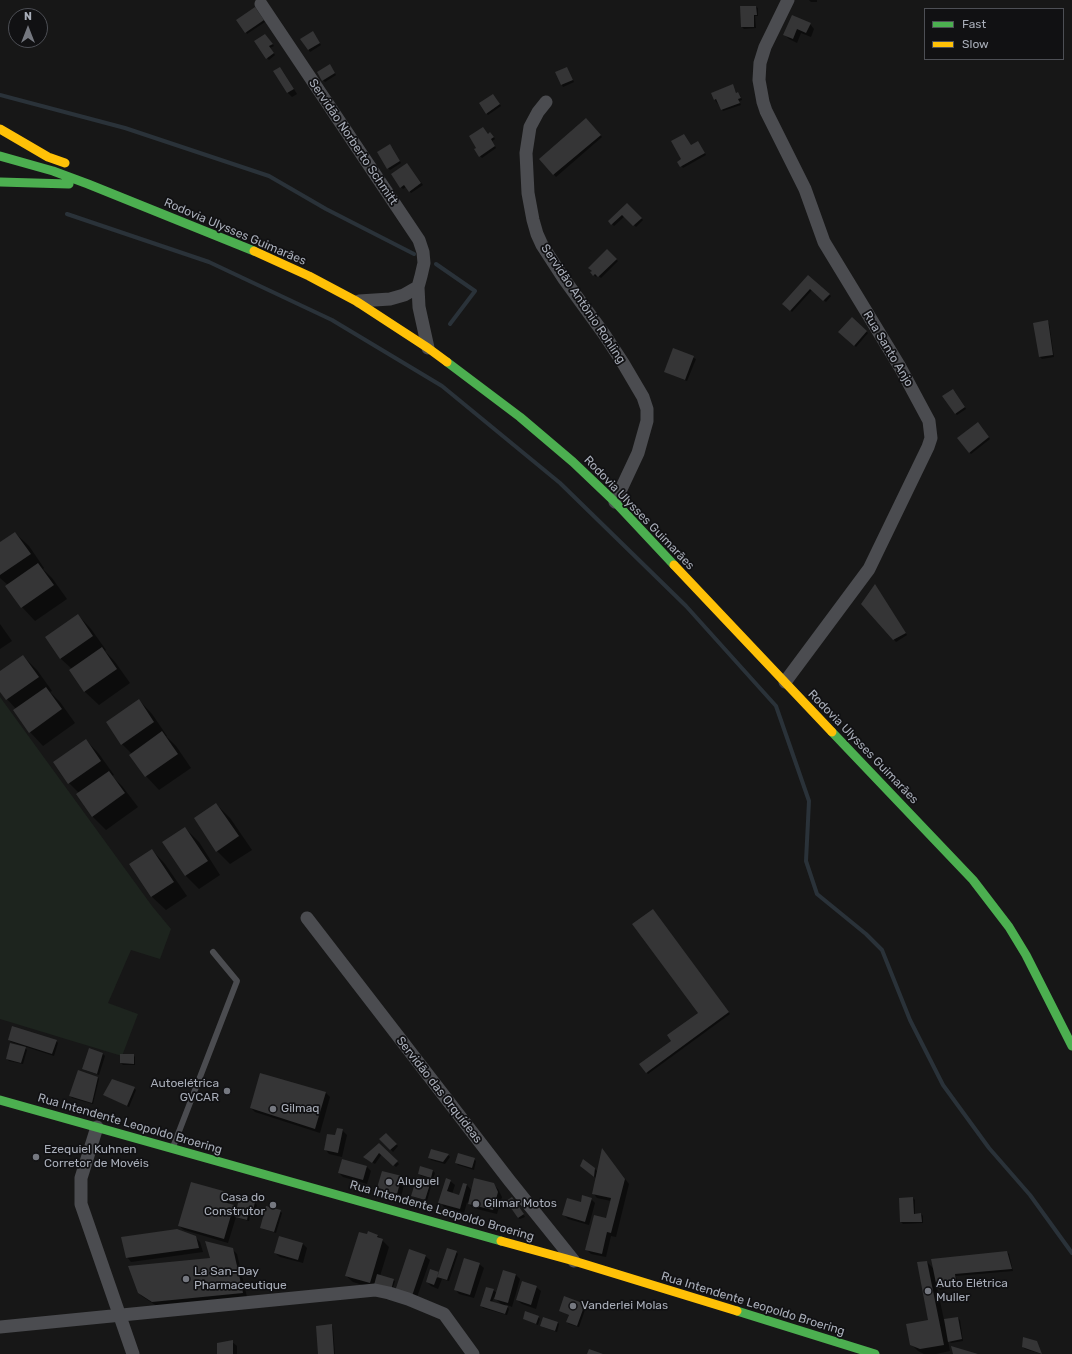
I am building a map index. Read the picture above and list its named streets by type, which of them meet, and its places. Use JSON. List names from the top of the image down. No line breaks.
{"streets":{"main road":["Rodovia Ulysses Guimarães","Rua Intendente Leopoldo Broering"],"street":["Servidão Norberto Schmitt","Servidão Antônio Rohling","Rua Santo Anjo","Servidão das Orquídeas"]},"crossings":[["Servidão Norberto Schmitt","Rodovia Ulysses Guimarães"],["Rodovia Ulysses Guimarães","Servidão Antônio Rohling"],["Rodovia Ulysses Guimarães","Rua Santo Anjo"],["Servidão das Orquídeas","Rua Intendente Leopoldo Broering"]],"places":["Autoelétrica GVCAR","Gilmaq","Ezequiel Kuhnen Corretor de Movéis","Aluguel","Gilmar Motos","Casa do Construtor","La San-Day Pharmaceutique","Auto Elétrica Muller","Vanderlei Molas"],"legend":["Fast","Slow"],"north":"top"}
